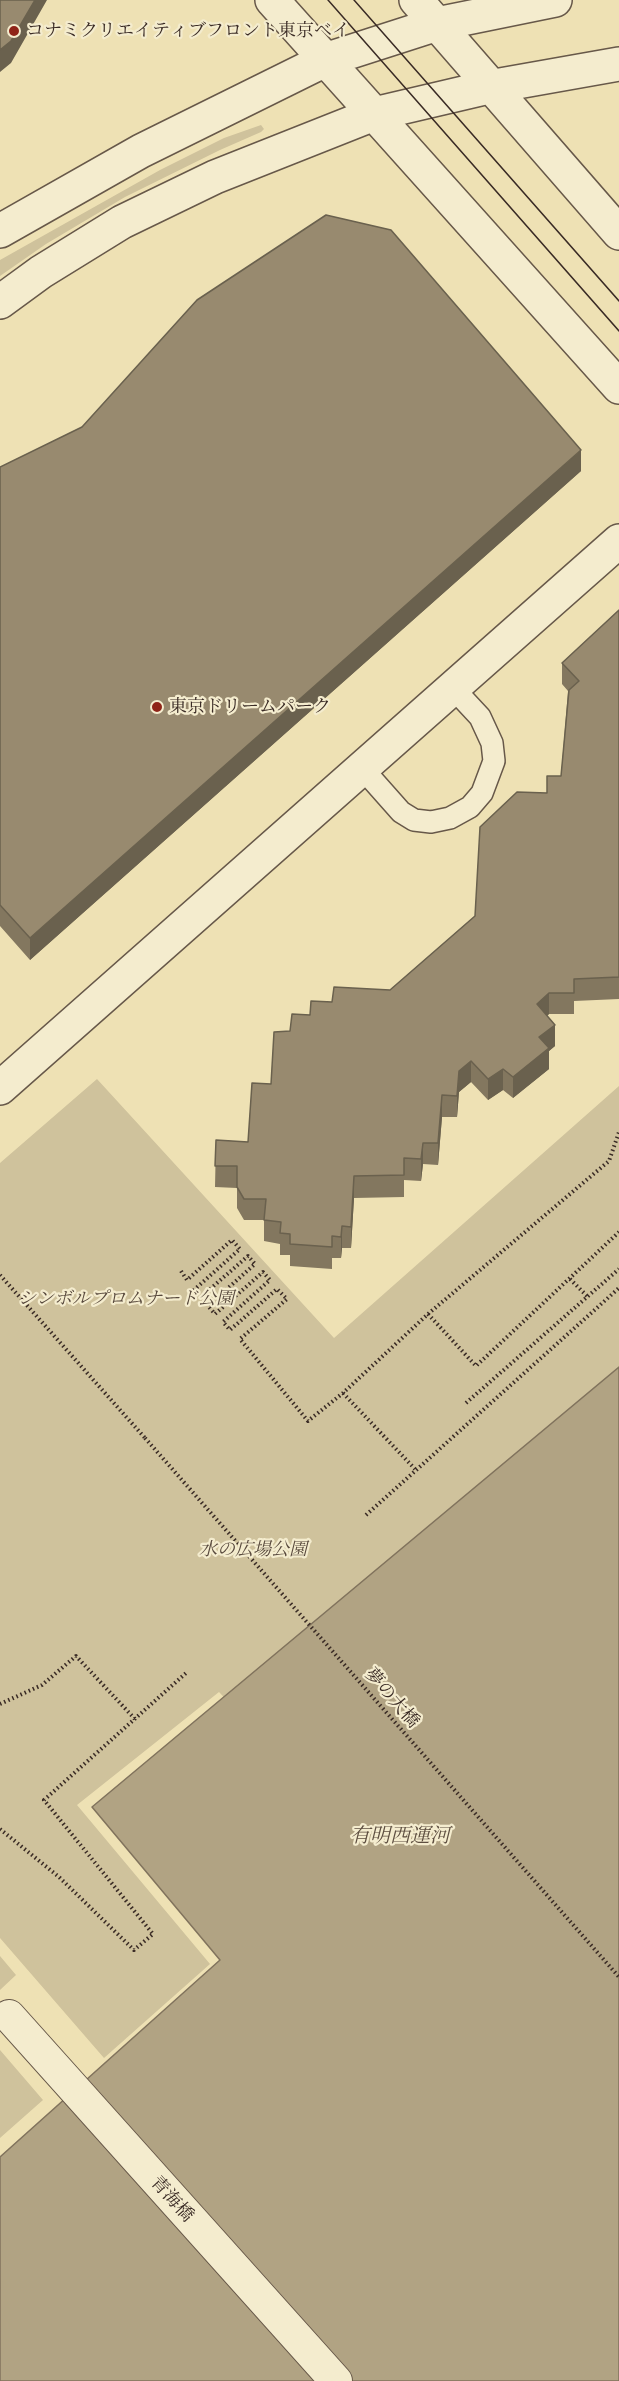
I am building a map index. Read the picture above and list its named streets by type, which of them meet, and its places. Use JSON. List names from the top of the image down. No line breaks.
{"streets":{"street":["青海橋"],"path":["夢の大橋"]},"water":["有明西運河"],"parks":["シンボルプロムナード公園","水の広場公園"],"places":["コナミクリエイティブフロント東京ベイ","東京ドリームパーク"]}
